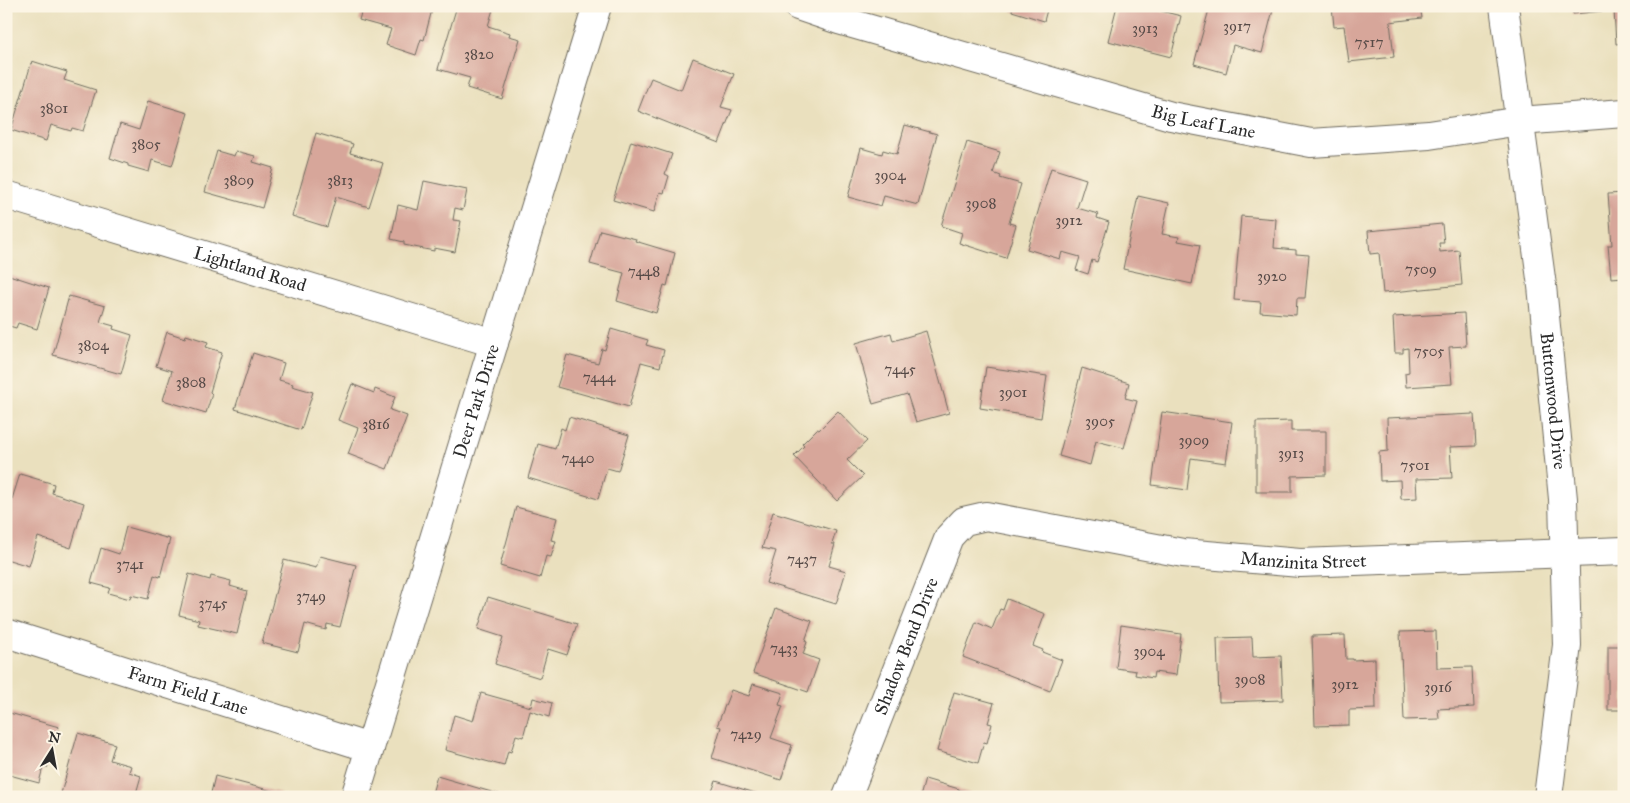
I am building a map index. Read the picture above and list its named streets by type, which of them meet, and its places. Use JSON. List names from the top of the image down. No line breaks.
{"streets":{"street":["Big Leaf Lane","Lightland Road","Deer Park Drive","Buttonwood Drive","Manzinita Street","Shadow Bend Drive","Farm Field Lane"]},"crossings":[["Big Leaf Lane","Buttonwood Drive"],["Lightland Road","Deer Park Drive"],["Deer Park Drive","Farm Field Lane"],["Buttonwood Drive","Manzinita Street"],["Manzinita Street","Shadow Bend Drive"]],"house_numbers":["3917","3913","7517","3820","3801","3805","3904","3809","3813","3908","3912","7509","7448","3920","3804","7505","7445","7444","3808","3901","3905","3816","3909","3913","7440","7501","7437","3741","3749","3745","7433","3904","3908","3912","3916","7429"],"north":"top"}
